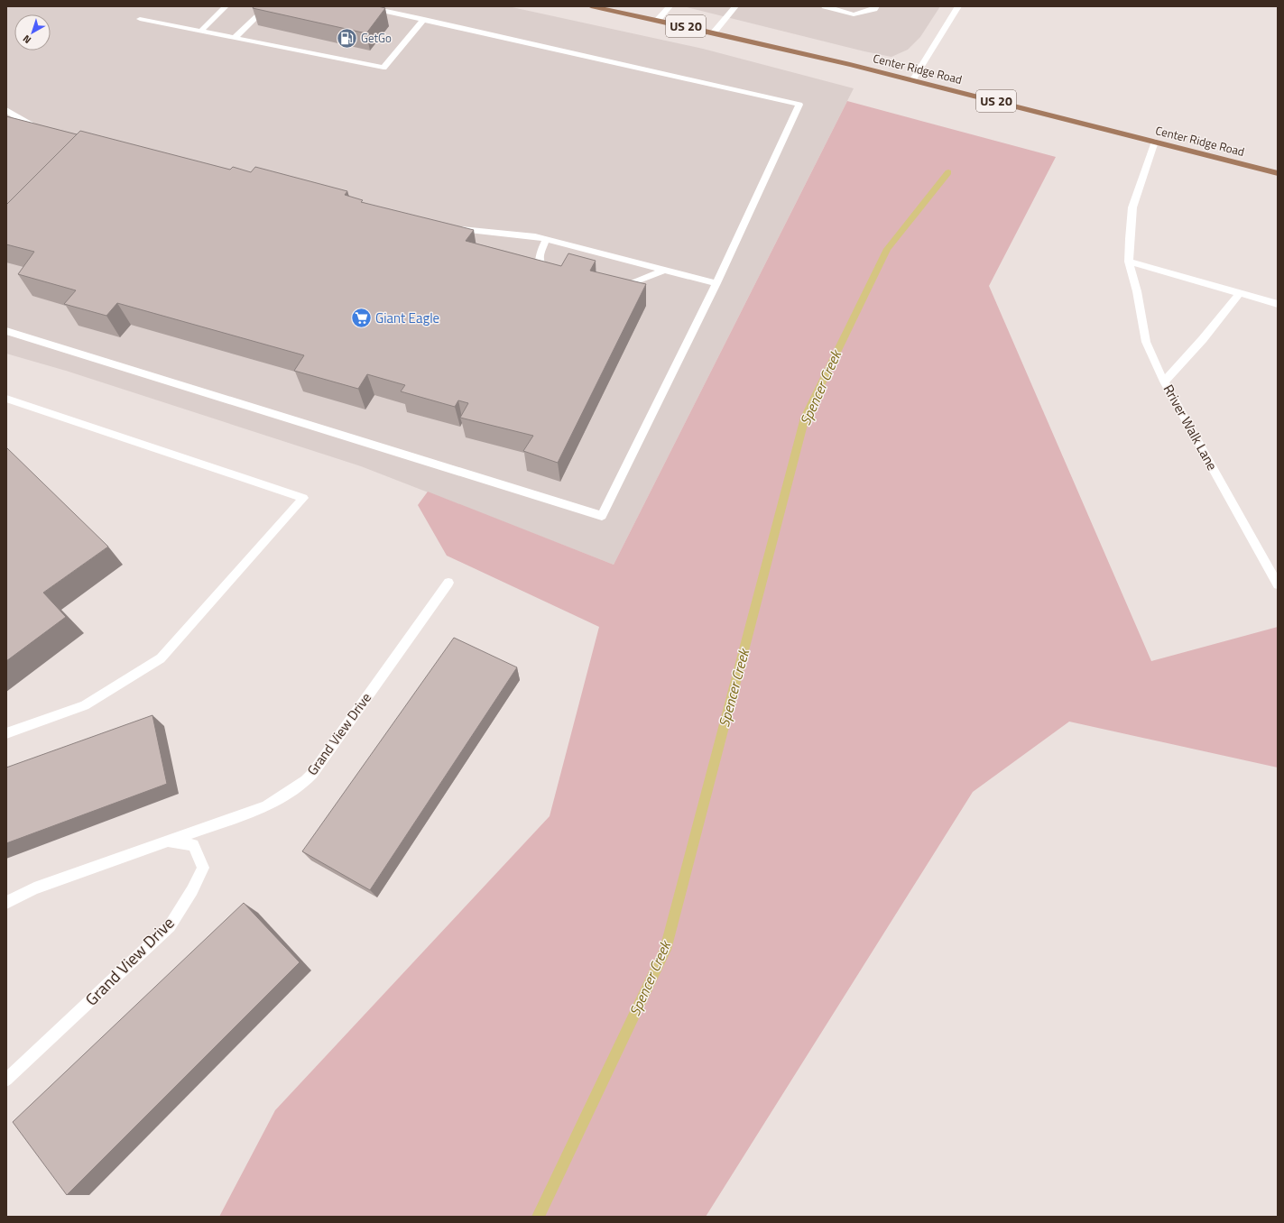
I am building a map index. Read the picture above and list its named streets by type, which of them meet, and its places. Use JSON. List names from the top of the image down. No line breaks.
{"streets":{"main road":["US 20","Center Ridge Road"],"street":["Rriver Walk Lane","Grand View Drive"]},"crossings":[["Center Ridge Road","Rriver Walk Lane"]],"water":["Spencer Creek"],"places":{"fuel station":["GetGo"],"supermarket":["Giant Eagle"]},"north":"bottom left"}
